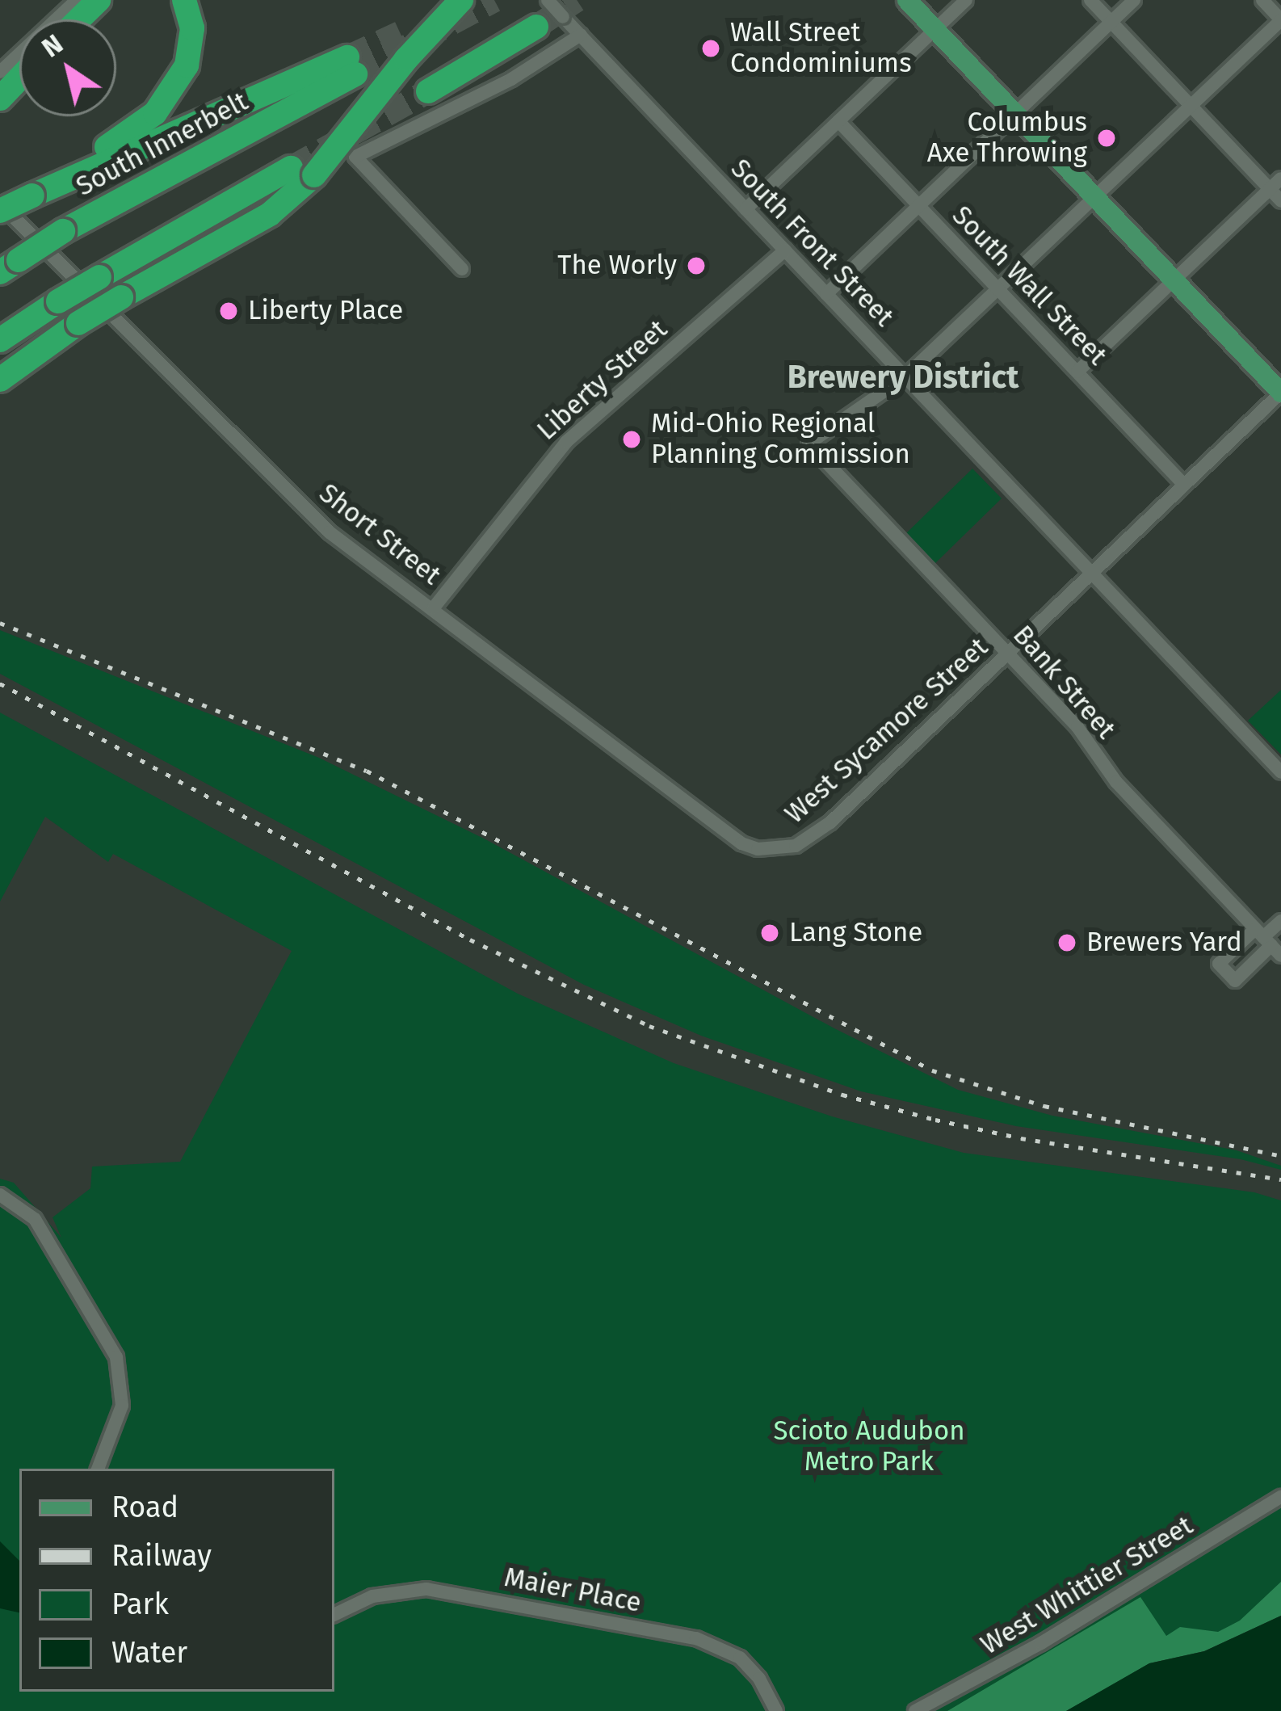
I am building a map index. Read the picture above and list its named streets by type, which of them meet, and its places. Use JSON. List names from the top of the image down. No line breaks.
{"streets":{"highway":["South Innerbelt"],"street":["South Front Street","South Wall Street","Liberty Street","Short Street","Bank Street","West Sycamore Street","West Whittier Street","Maier Place"]},"crossings":[["South Front Street","Liberty Street"],["South Front Street","Bank Street"],["South Front Street","West Sycamore Street"],["South Wall Street","West Sycamore Street"],["Liberty Street","Short Street"],["Short Street","West Sycamore Street"],["Bank Street","West Sycamore Street"]],"districts":["Brewery District"],"parks":["Scioto Audubon Metro Park"],"places":["Wall Street Condominiums","Columbus Axe Throwing","The Worly","Liberty Place","Mid-Ohio Regional Planning Commission","Lang Stone","Brewers Yard"],"legend":["Road","Railway","Park","Water"],"north":"top left"}
